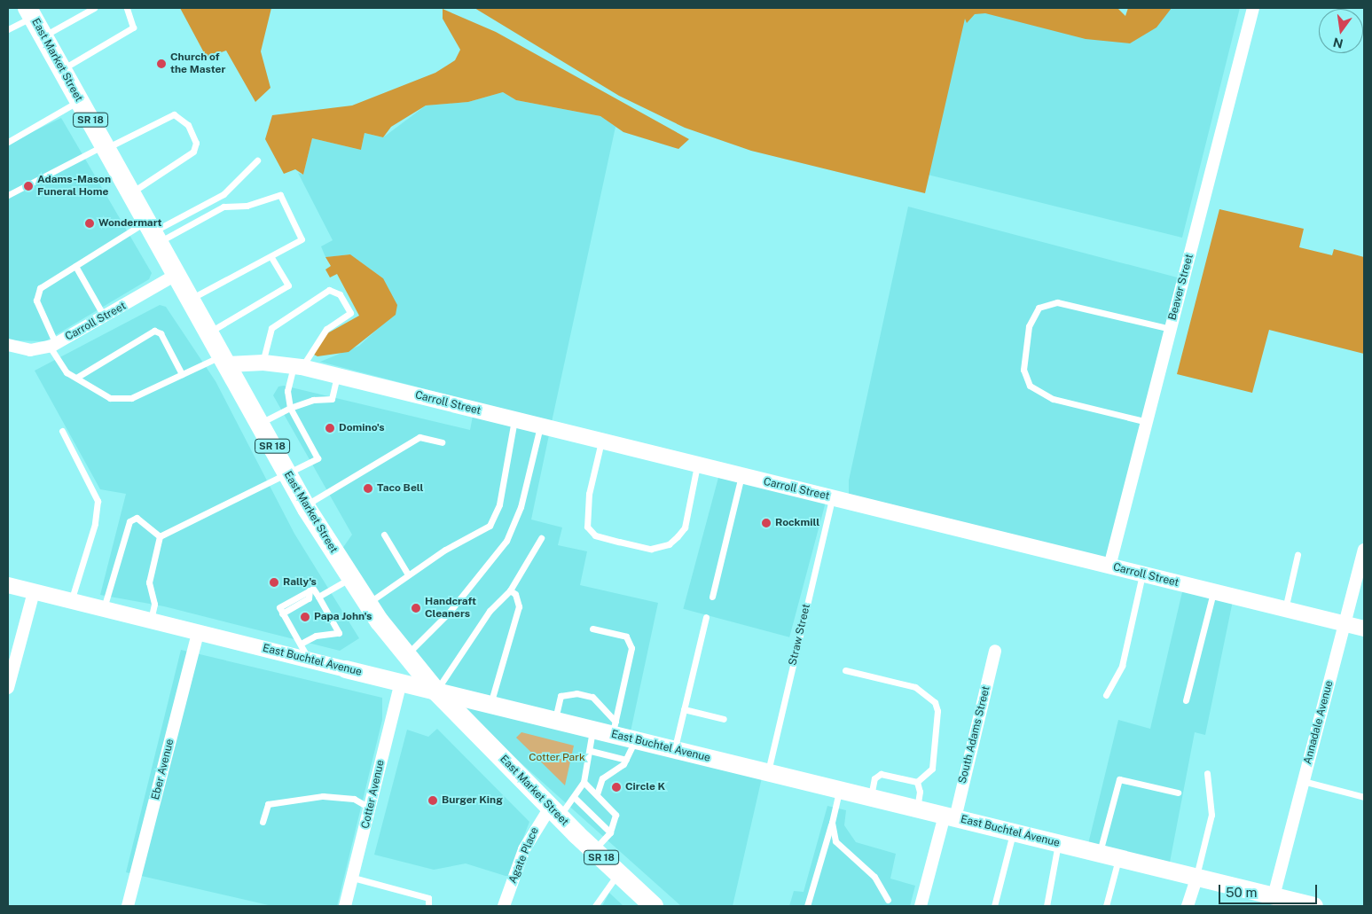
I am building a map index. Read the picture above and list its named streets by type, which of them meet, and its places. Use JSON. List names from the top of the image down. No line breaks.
{"streets":{"main road":["East Market Street","SR 18","East Buchtel Avenue"],"street":["Beaver Street","Carroll Street","Annadale Avenue","South Adams Street","Eber Avenue","Cotter Avenue","Agate Place"],"lane":["Straw Street"]},"crossings":[["East Market Street","Carroll Street"],["East Market Street","East Buchtel Avenue"],["East Market Street","Agate Place"],["Beaver Street","Carroll Street"],["Carroll Street","Straw Street"],["Carroll Street","Annadale Avenue"],["Straw Street","East Buchtel Avenue"],["East Buchtel Avenue","Annadale Avenue"],["East Buchtel Avenue","South Adams Street"],["East Buchtel Avenue","Eber Avenue"],["East Buchtel Avenue","Cotter Avenue"]],"parks":["Cotter Park"],"places":["Church of the Master","Adams-Mason Funeral Home","Wondermart","Domino's","Taco Bell","Rockmill","Rally's","Handcraft Cleaners","Papa John's","Circle K","Burger King"],"scale_bar":"50 m","north":"bottom"}
